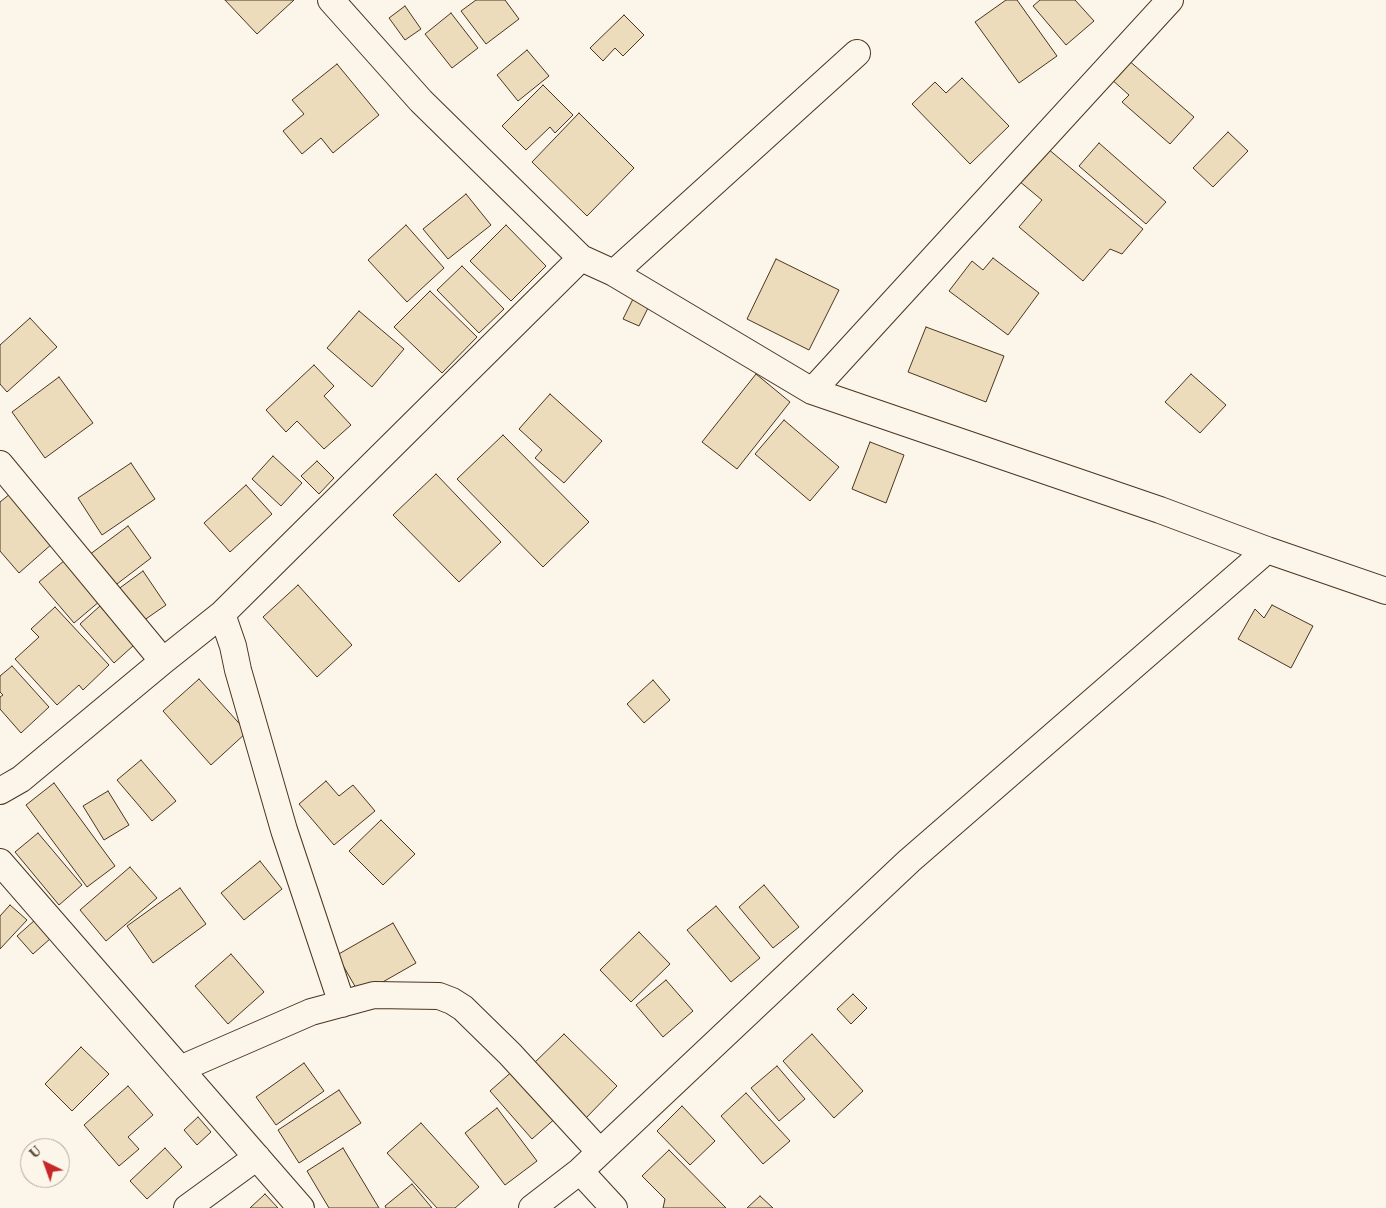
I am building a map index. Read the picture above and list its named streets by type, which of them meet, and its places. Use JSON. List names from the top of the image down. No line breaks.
{"north":"top left"}
